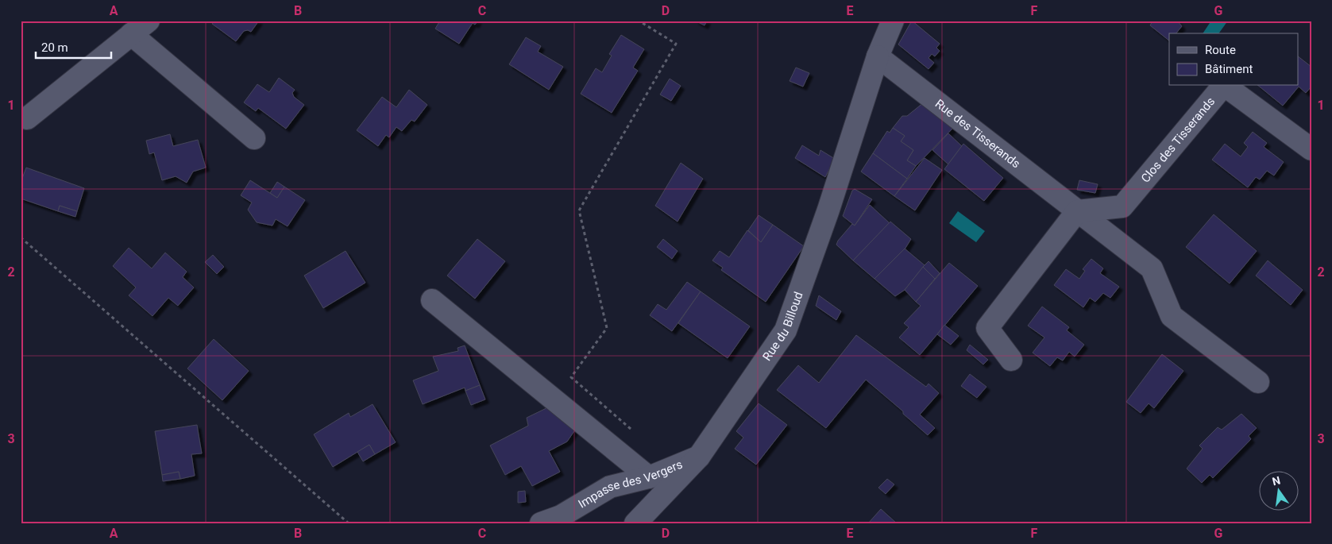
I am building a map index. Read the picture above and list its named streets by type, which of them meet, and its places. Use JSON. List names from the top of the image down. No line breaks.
{"streets":{"street":["Rue des Tisserands","Clos des Tisserands","Rue du Billoud","Impasse des Vergers"]},"crossings":[["Rue des Tisserands","Clos des Tisserands"],["Rue des Tisserands","Rue du Billoud"],["Rue du Billoud","Impasse des Vergers"]],"legend":["Route","Bâtiment"],"scale_bar":"20 m","north":"top","grid":{"columns":["A","B","C","D","E","F","G"],"rows":["1","2","3"]}}
